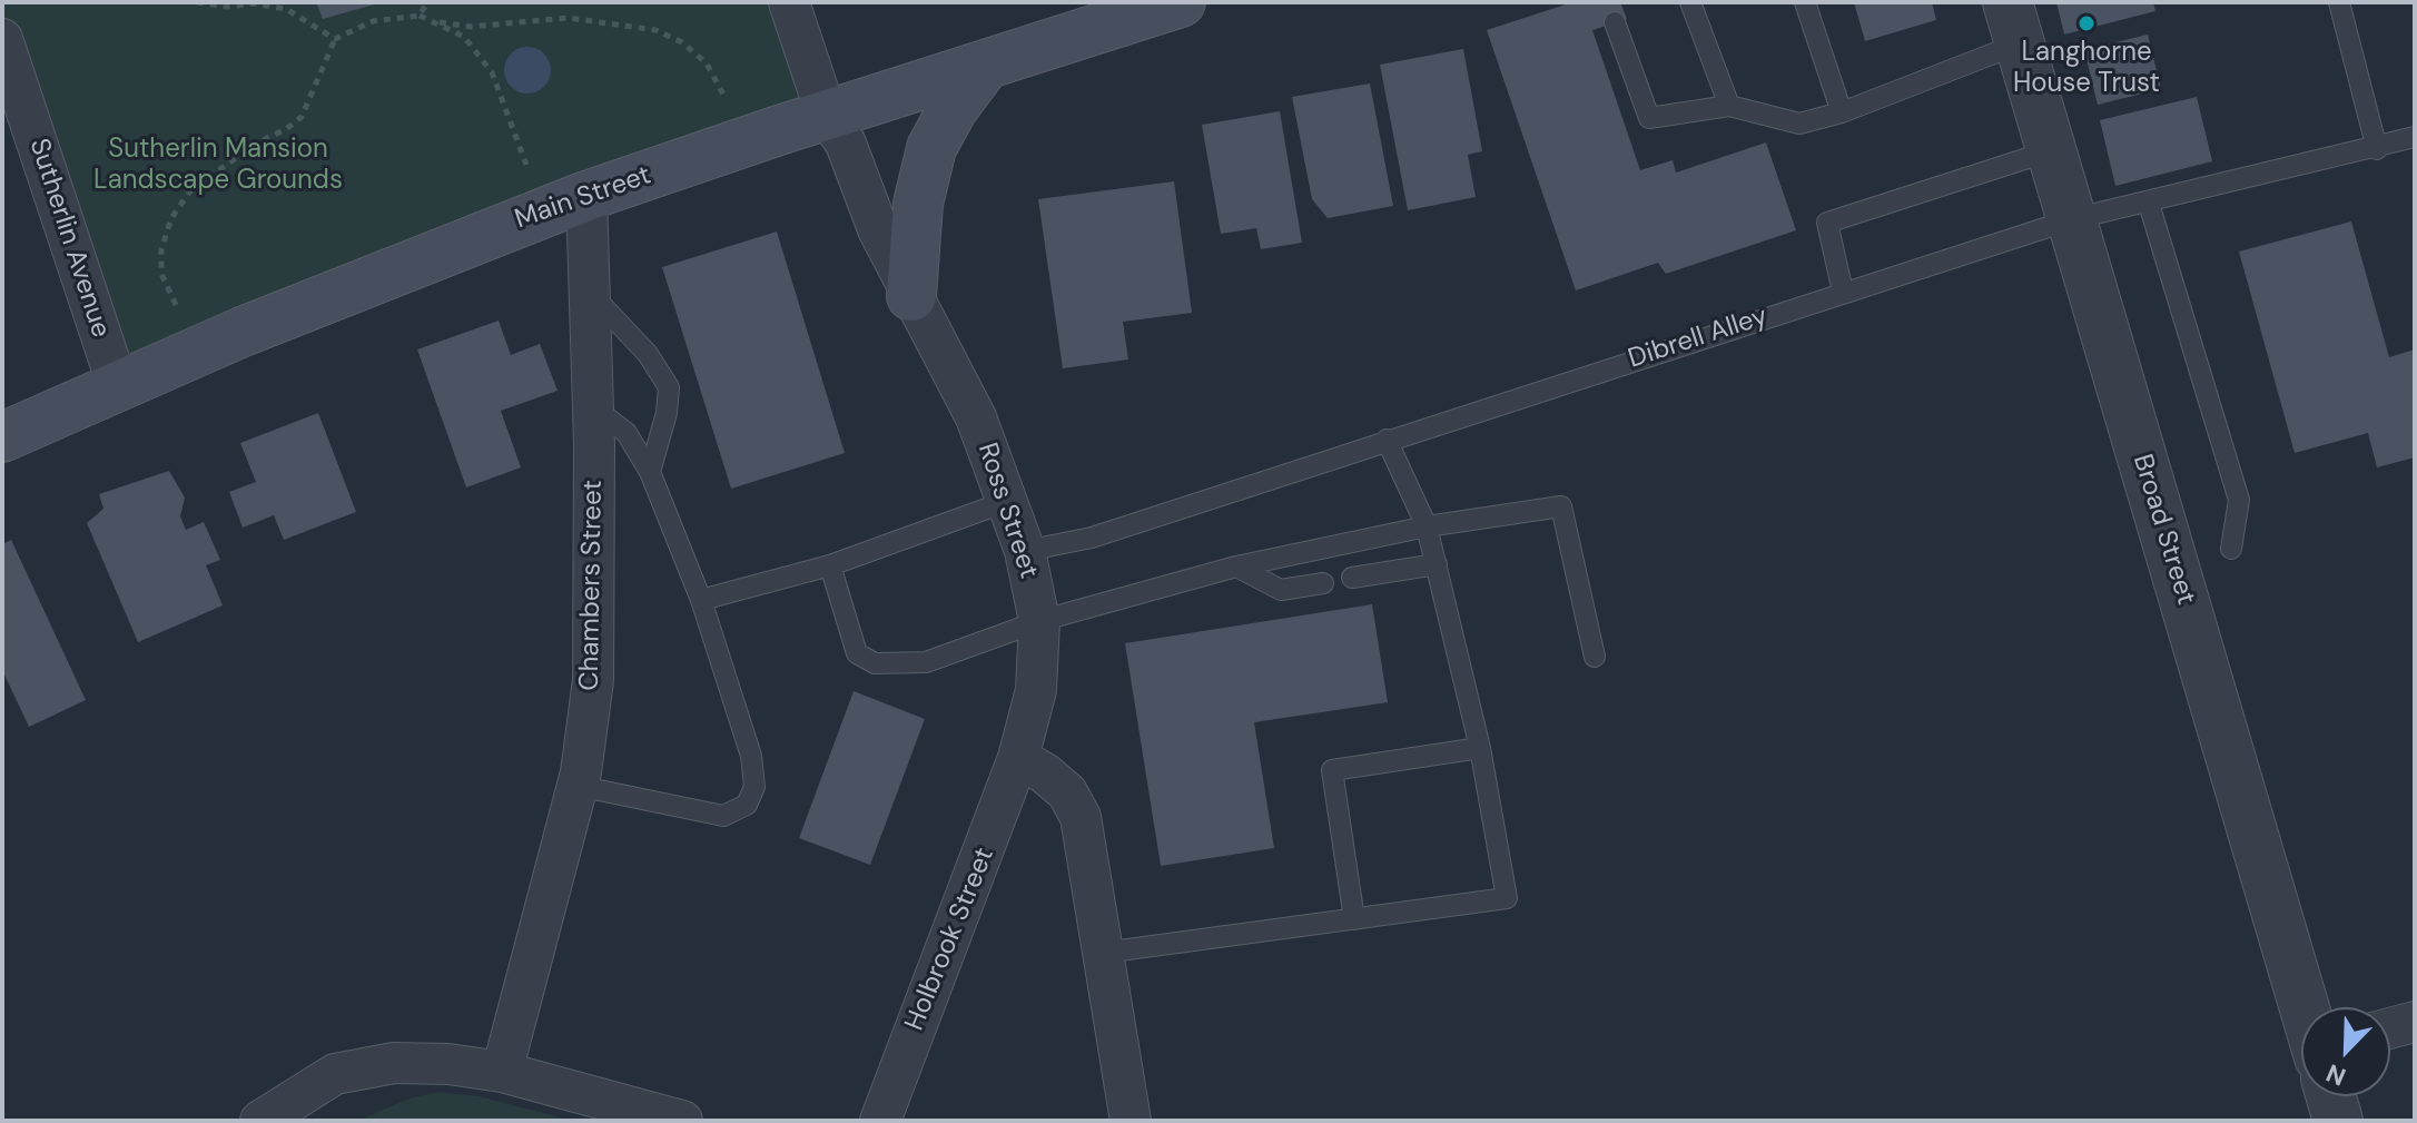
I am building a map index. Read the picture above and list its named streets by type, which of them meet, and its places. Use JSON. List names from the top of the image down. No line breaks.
{"streets":{"main road":["Main Street"],"street":["Sutherlin Avenue","Ross Street","Broad Street","Chambers Street","Holbrook Street"],"lane":["Dibrell Alley"]},"crossings":[["Main Street","Sutherlin Avenue"],["Main Street","Ross Street"],["Main Street","Chambers Street"],["Dibrell Alley","Ross Street"],["Dibrell Alley","Broad Street"],["Ross Street","Holbrook Street"]],"parks":["Sutherlin Mansion Landscape Grounds"],"places":["Langhorne House Trust"],"north":"bottom left"}
